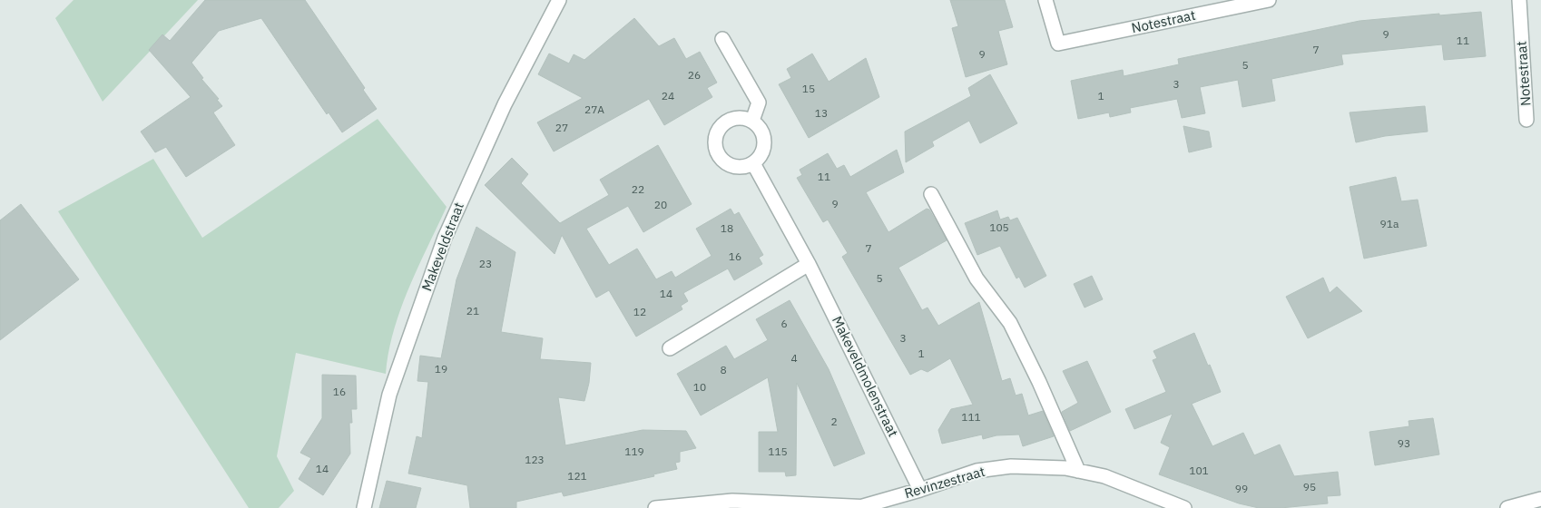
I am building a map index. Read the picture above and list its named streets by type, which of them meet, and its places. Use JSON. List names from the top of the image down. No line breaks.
{"streets":{"street":["Notestraat","Makeveldstraat","Makeveldmolenstraat","Revinzestraat"]},"crossings":[["Makeveldmolenstraat","Revinzestraat"]],"house_numbers":["9","11","7","9","5","26","3","15","24","1","27A","13","27","11","22","9","20","91a","105","18","7","16","23","5","14","21","12","6","3","1","4","19","8","10","16","111","2","93","119","115","123","14","101","121","95","99"]}
